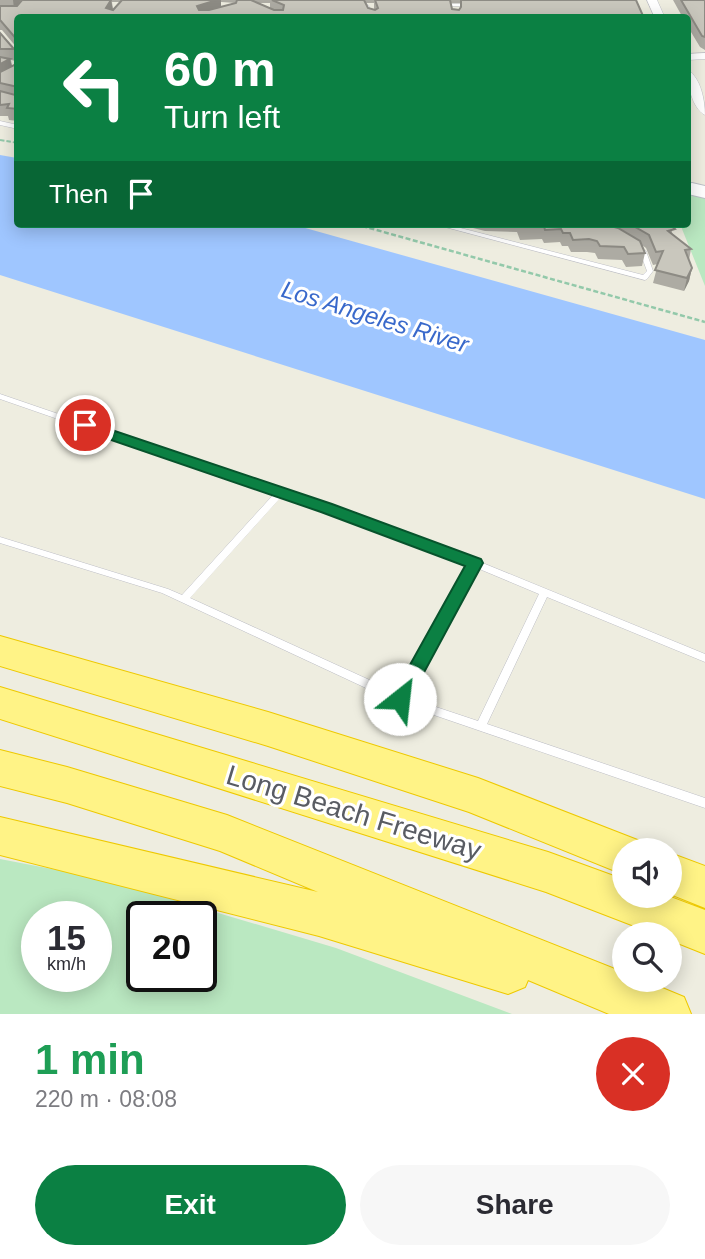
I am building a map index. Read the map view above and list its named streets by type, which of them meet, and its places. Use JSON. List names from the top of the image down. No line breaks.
{"streets":{"highway":["Long Beach Freeway"]},"water":["Los Angeles River"],"page":{"turn":["60 m","Turn left"],"then":"Then","speed":"15 km/h","limit":"20","heading":["1 min","220 m · 08:08"],"buttons":["Exit","Share"]}}
